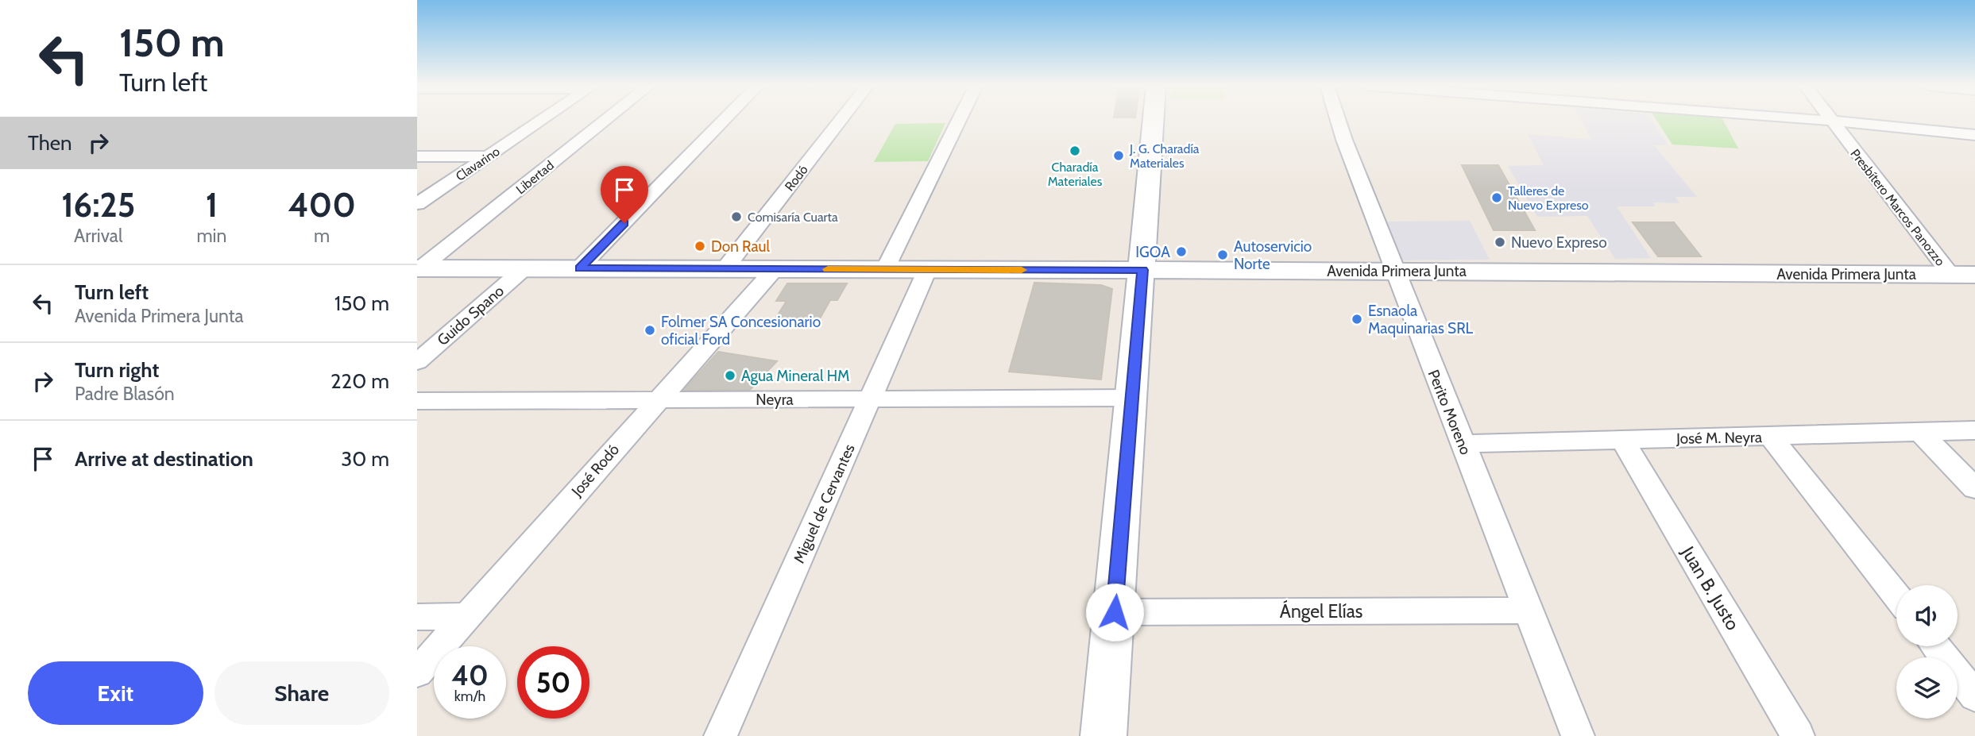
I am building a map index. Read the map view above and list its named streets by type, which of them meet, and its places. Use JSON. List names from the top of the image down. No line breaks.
{"streets":{"main road":["Avenida Primera Junta"],"street":["Clavarino","Libertad","Rodó","Presbítero Marcos Panozzo","Guido Spano","Neyra","Perito Moreno","José M. Neyra","José Rodó","Miguel de Cervantes","Juan B. Justo","Ángel Elías"]},"crossings":[["Libertad","Avenida Primera Junta"],["Rodó","Avenida Primera Junta"],["Presbítero Marcos Panozzo","Avenida Primera Junta"],["Avenida Primera Junta","Guido Spano"],["Avenida Primera Junta","Perito Moreno"],["Avenida Primera Junta","José Rodó"],["Avenida Primera Junta","Miguel de Cervantes"],["Neyra","José Rodó"],["Neyra","Miguel de Cervantes"],["Perito Moreno","José M. Neyra"],["Perito Moreno","Ángel Elías"],["José M. Neyra","Juan B. Justo"]],"places":["Charadía Materiales","J. G. Charadía Materiales","Talleres de Nuevo Expreso","Comisaría Cuarta","Nuevo Expreso","Don Raul","IGOA","Autoservicio Norte","Esnaola Maquinarias SRL","Folmer SA Concesionario oficial Ford","Agua Mineral HM"],"page":{"turn":["150 m","Turn left"],"then":"Then","eta":["16:25","Arrival","1","min","400","m"],"list":[{"name":"Turn left","note":"Avenida Primera Junta","value":"150 m"},{"name":"Turn right","note":"Padre Blasón","value":"220 m"},{"name":"Arrive at destination","value":"30 m"}],"speed":"40 km/h","limit":"50","buttons":["Exit","Share"]}}
